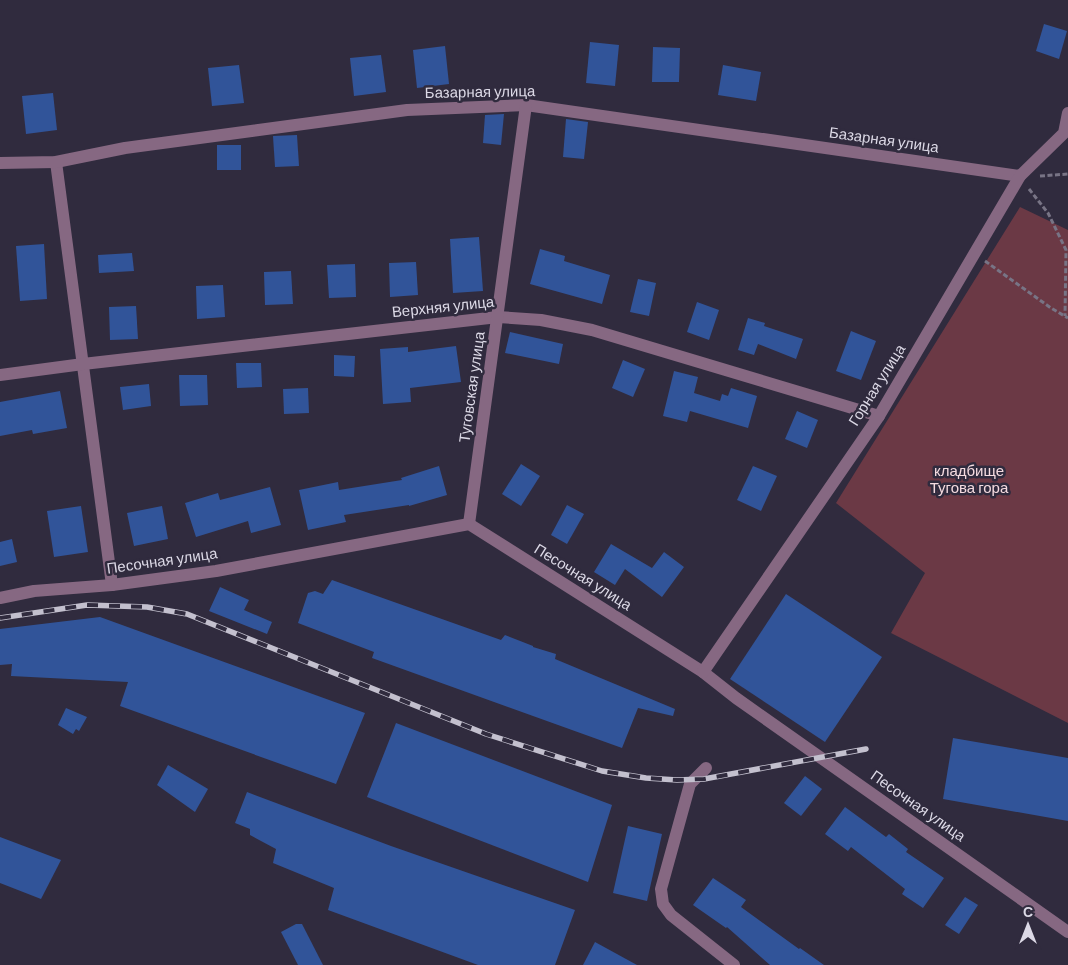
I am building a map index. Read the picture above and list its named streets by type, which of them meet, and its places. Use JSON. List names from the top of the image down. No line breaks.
{"streets":{"street":["Базарная улица","Верхняя улица","Горная улица","Туговская улица","Песочная улица"]},"crossings":[["Базарная улица","Горная улица"],["Базарная улица","Туговская улица"],["Верхняя улица","Горная улица"],["Верхняя улица","Туговская улица"],["Горная улица","Песочная улица"],["Туговская улица","Песочная улица"]],"parks":["кладбище Тугова гора"],"north":"top"}
